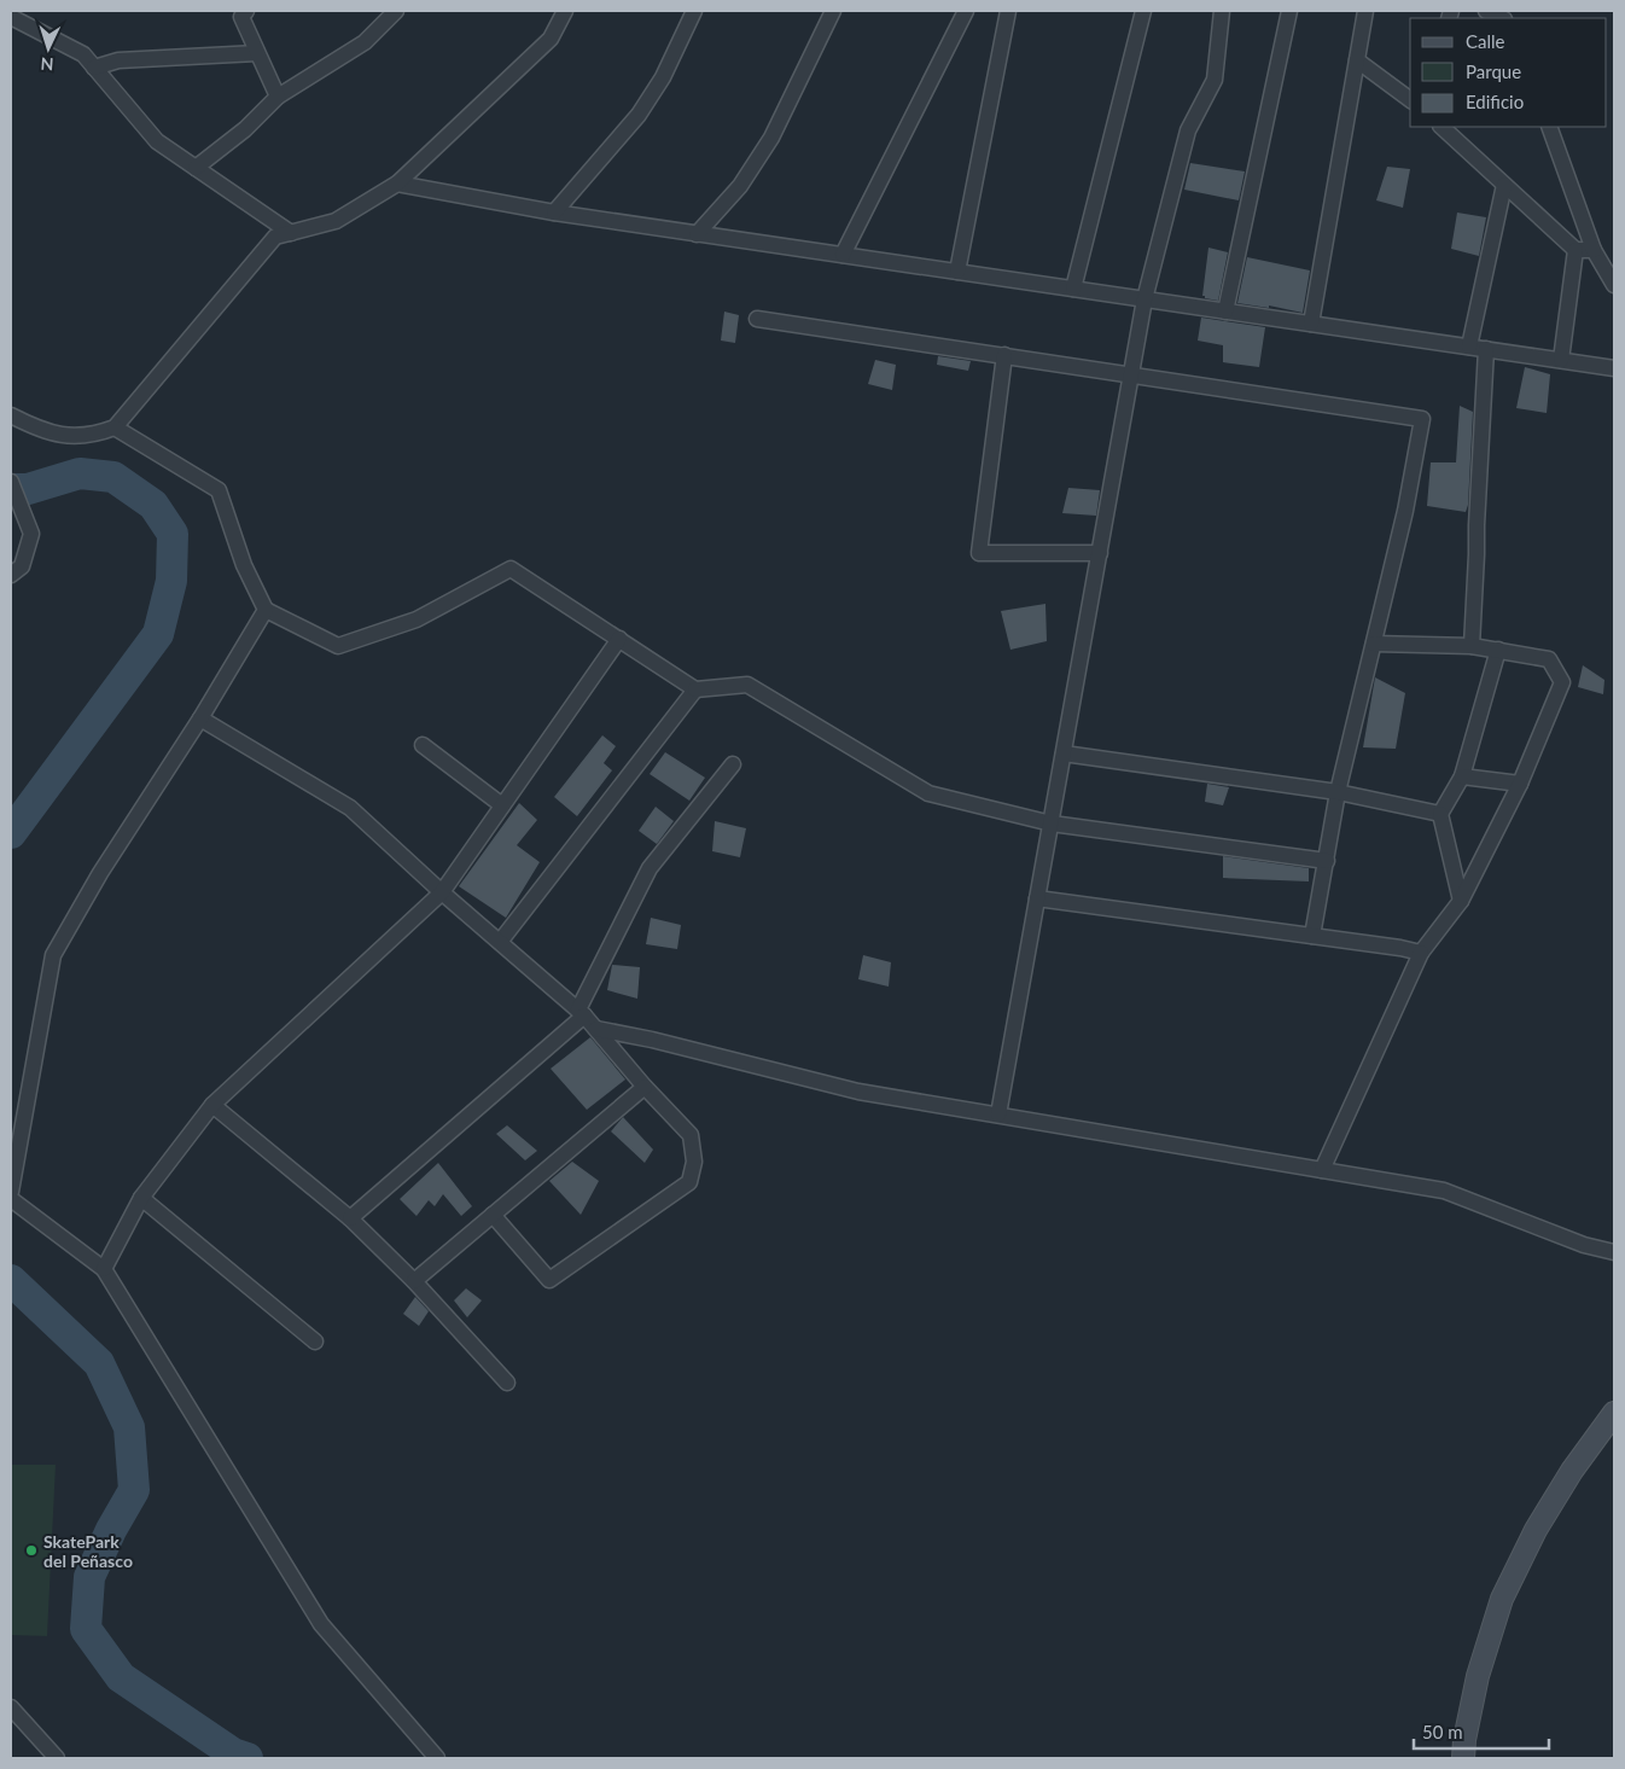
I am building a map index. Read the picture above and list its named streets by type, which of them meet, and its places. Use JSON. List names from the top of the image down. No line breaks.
{"places":["SkatePark del Peñasco"],"legend":["Calle","Parque","Edificio"],"scale_bar":"50 m","north":"bottom"}
